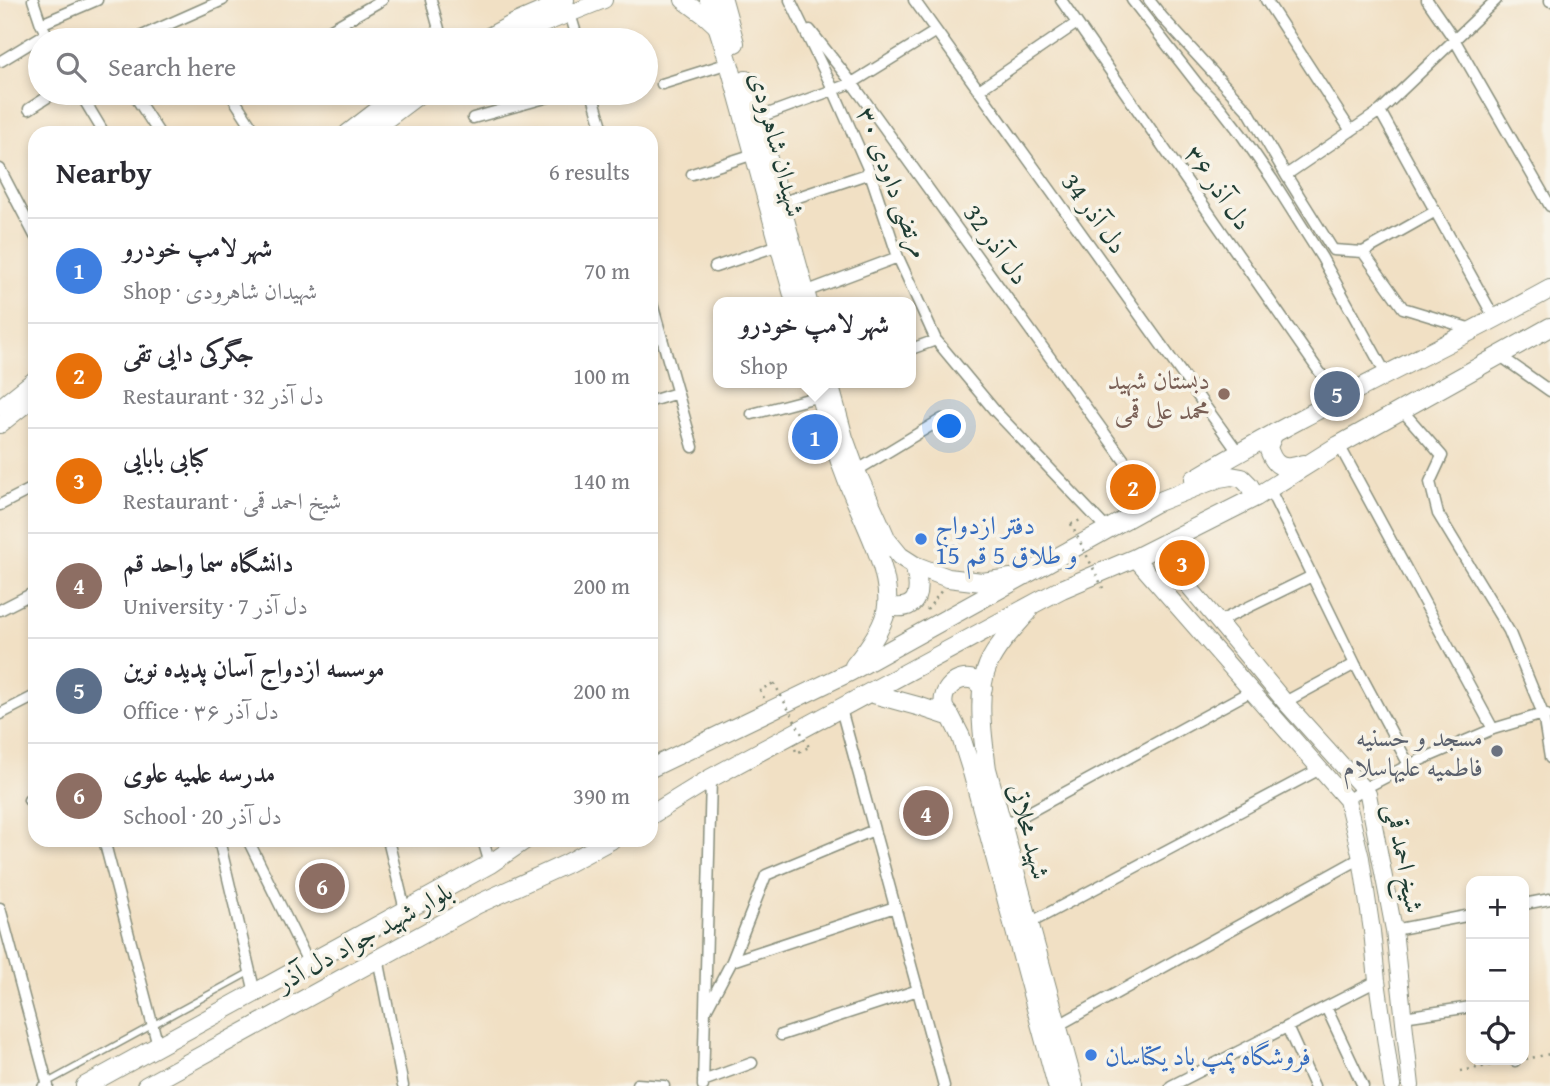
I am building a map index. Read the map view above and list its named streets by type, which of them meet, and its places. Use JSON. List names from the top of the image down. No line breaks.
{"streets":{"main road":["شهیدان شاهرودی","شهید محلاتی","بلوار شهید جواد دل آذر"],"street":["۳۰ مرتضی داودی","دل آذر ۳۶","دل آذر 34","دل آذر 32","شیخ احمد قمی"]},"crossings":[["۳۰ مرتضی داودی","دل آذر 32"]],"places":["دبستان شهید محمد علی قمی","دفتر ازدواج 15 و طلاق 5 قم","مسجد و حسنیه فاطمیه علیهاسلام","فروشگاه پمپ باد یکتاسان"],"page":{"search":"Search here","heading":["Nearby","6 results"],"list":[{"mark":"1","name":"شهر لامپ خودرو","note":"Shop · شهیدان شاهرودی","value":"70 m"},{"mark":"2","name":"جگرکی دایی تقی","note":"Restaurant · دل آذر 32","value":"100 m"},{"mark":"3","name":"کبابی بابایی","note":"Restaurant · شیخ احمد قمی","value":"140 m"},{"mark":"4","name":"دانشگاه سما واحد قم","note":"University · دل آذر 7","value":"200 m"},{"mark":"5","name":"موسسه ازدواج آسان پدیده نوین","note":"Office · دل آذر ۳۶","value":"200 m"},{"mark":"6","name":"مدرسه علمیه علوی","note":"School · دل آذر 20","value":"390 m"}],"popup":["شهر لامپ خودرو","Shop"],"pins":["5","1","2","3","4","6"],"map_buttons":["+","−"]}}
